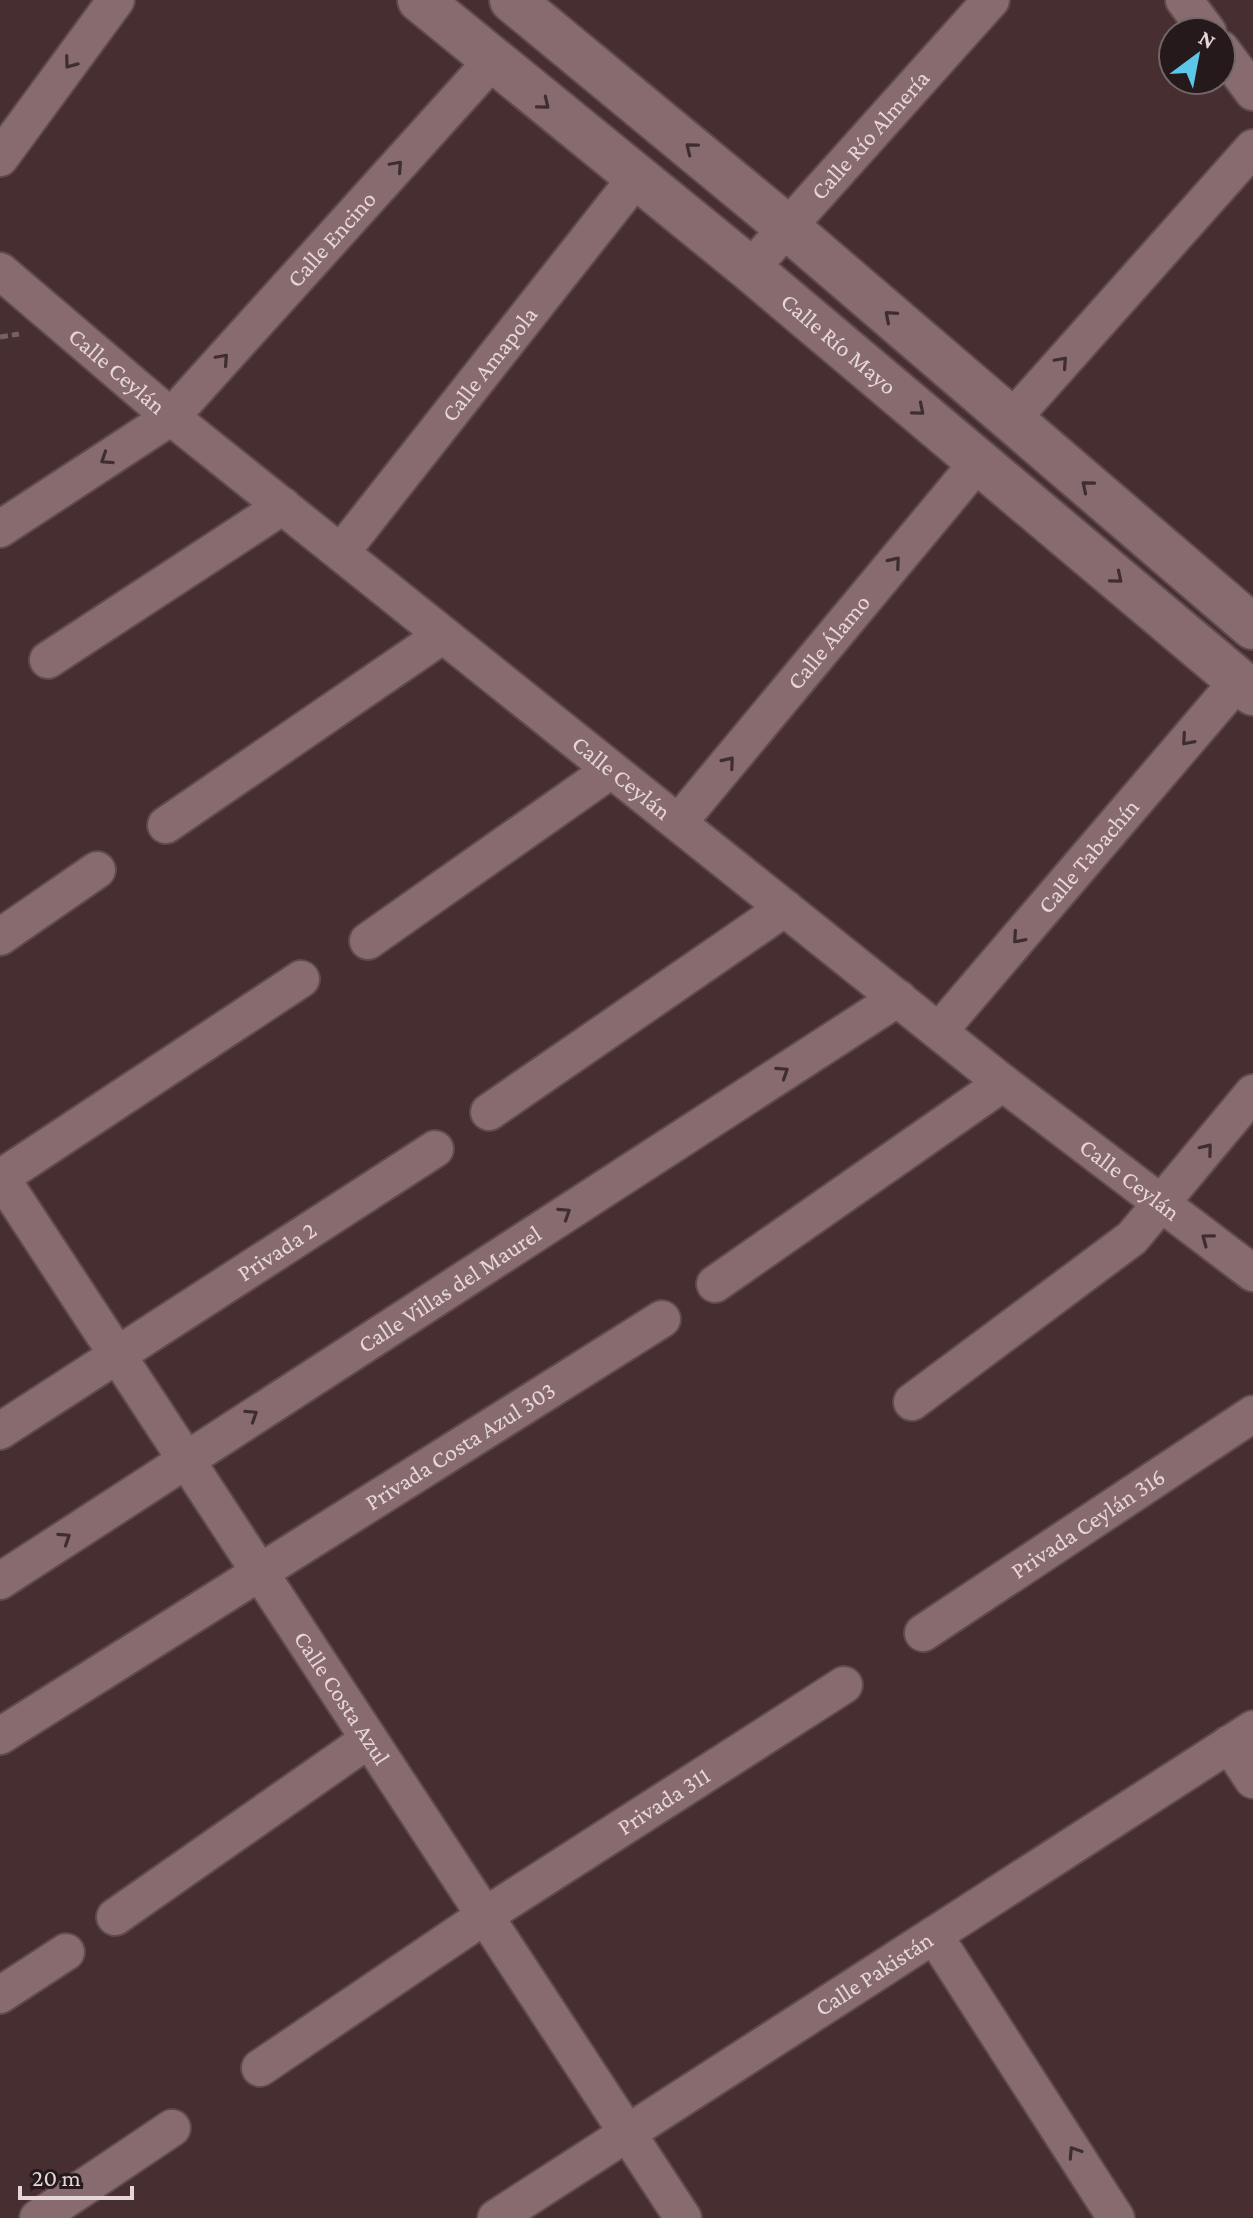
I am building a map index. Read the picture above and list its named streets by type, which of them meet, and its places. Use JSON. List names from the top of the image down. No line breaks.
{"streets":{"street":["Calle Río Almería","Calle Encino","Calle Río Mayo","Calle Amapola","Calle Ceylán","Calle Álamo","Calle Tabachín","Privada 2","Calle Villas del Maurel","Privada Costa Azul 303","Privada Ceylán 316","Calle Costa Azul","Privada 311","Calle Pakistán"]},"crossings":[["Calle Río Almería","Calle Río Mayo"],["Calle Encino","Calle Río Mayo"],["Calle Encino","Calle Ceylán"],["Calle Río Mayo","Calle Amapola"],["Calle Río Mayo","Calle Álamo"],["Calle Río Mayo","Calle Tabachín"],["Calle Amapola","Calle Ceylán"],["Calle Ceylán","Calle Álamo"],["Calle Ceylán","Calle Tabachín"],["Calle Ceylán","Calle Villas del Maurel"],["Privada 2","Calle Costa Azul"],["Calle Villas del Maurel","Calle Costa Azul"],["Privada Costa Azul 303","Calle Costa Azul"],["Calle Costa Azul","Privada 311"],["Calle Costa Azul","Calle Pakistán"]],"one_way":["Calle Álamo"],"scale_bar":"20 m","north":"top right"}
